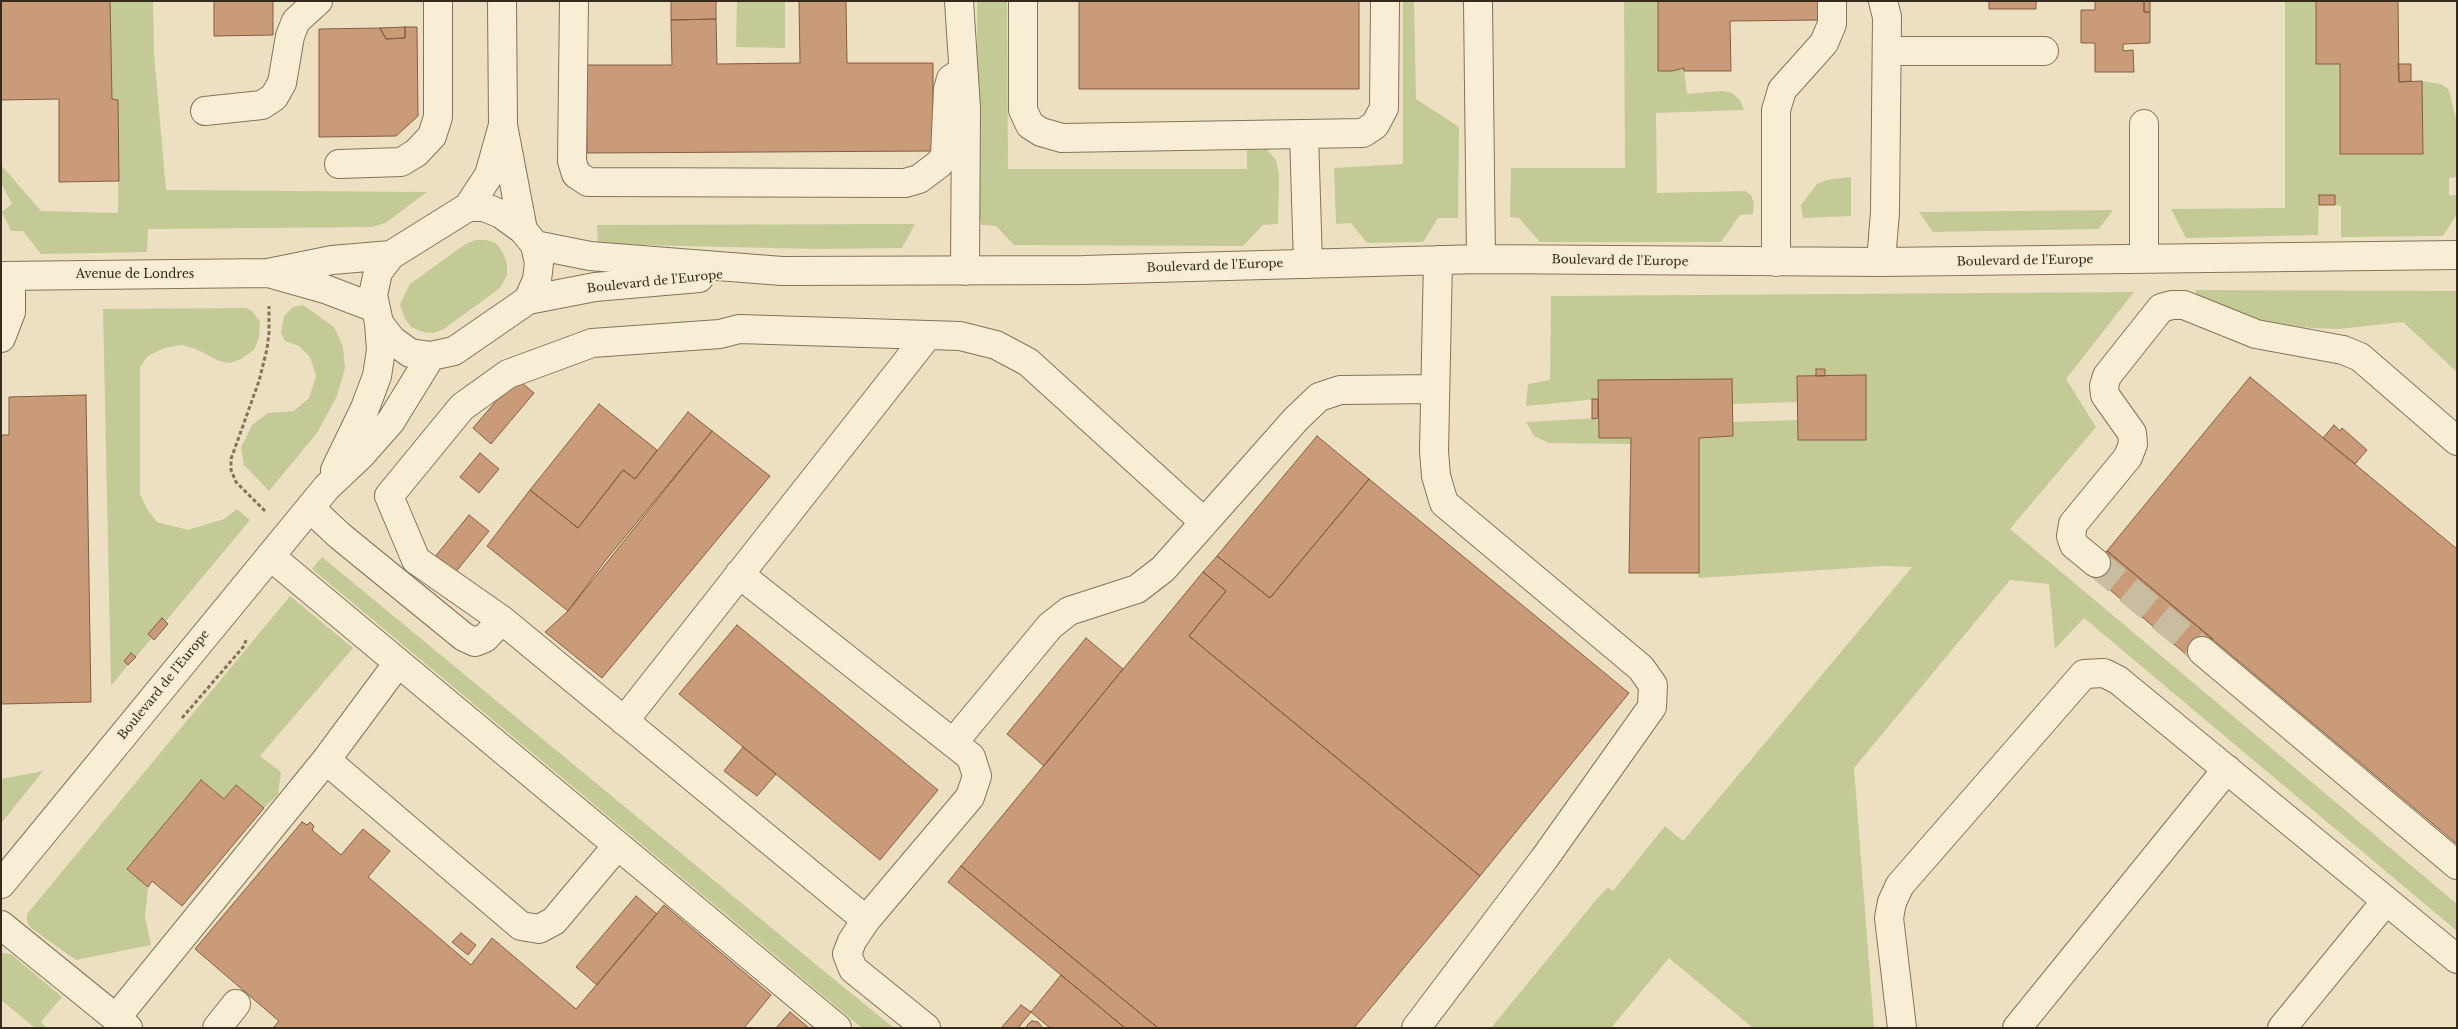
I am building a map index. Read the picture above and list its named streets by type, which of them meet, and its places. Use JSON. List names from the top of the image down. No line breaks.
{"streets":{"street":["Boulevard de l'Europe","Avenue de Londres"]},"crossings":[["Boulevard de l'Europe","Avenue de Londres"]]}
